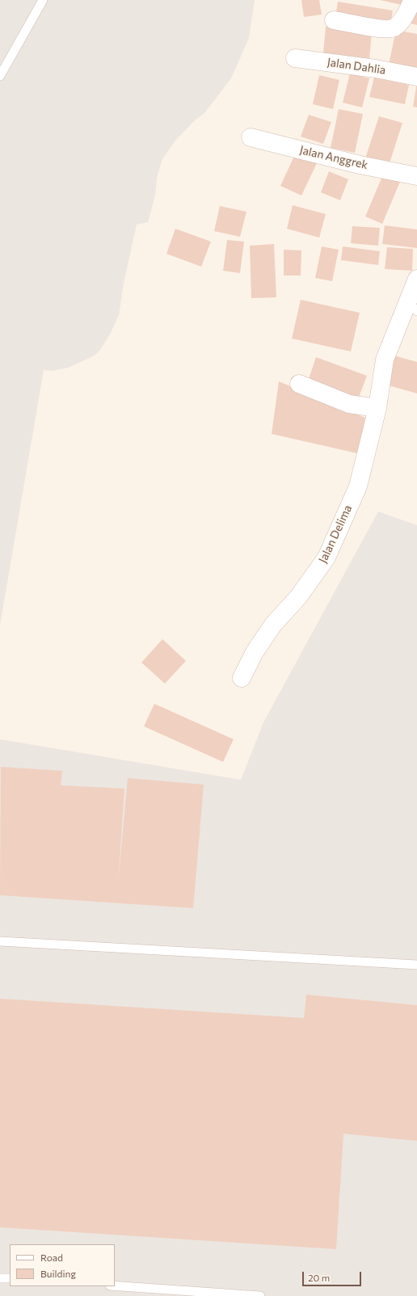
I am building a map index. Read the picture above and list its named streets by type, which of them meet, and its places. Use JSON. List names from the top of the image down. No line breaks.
{"streets":{"street":["Jalan Dahlia","Jalan Anggrek","Jalan Delima"]},"legend":["Road","Building"],"scale_bar":"20 m"}
